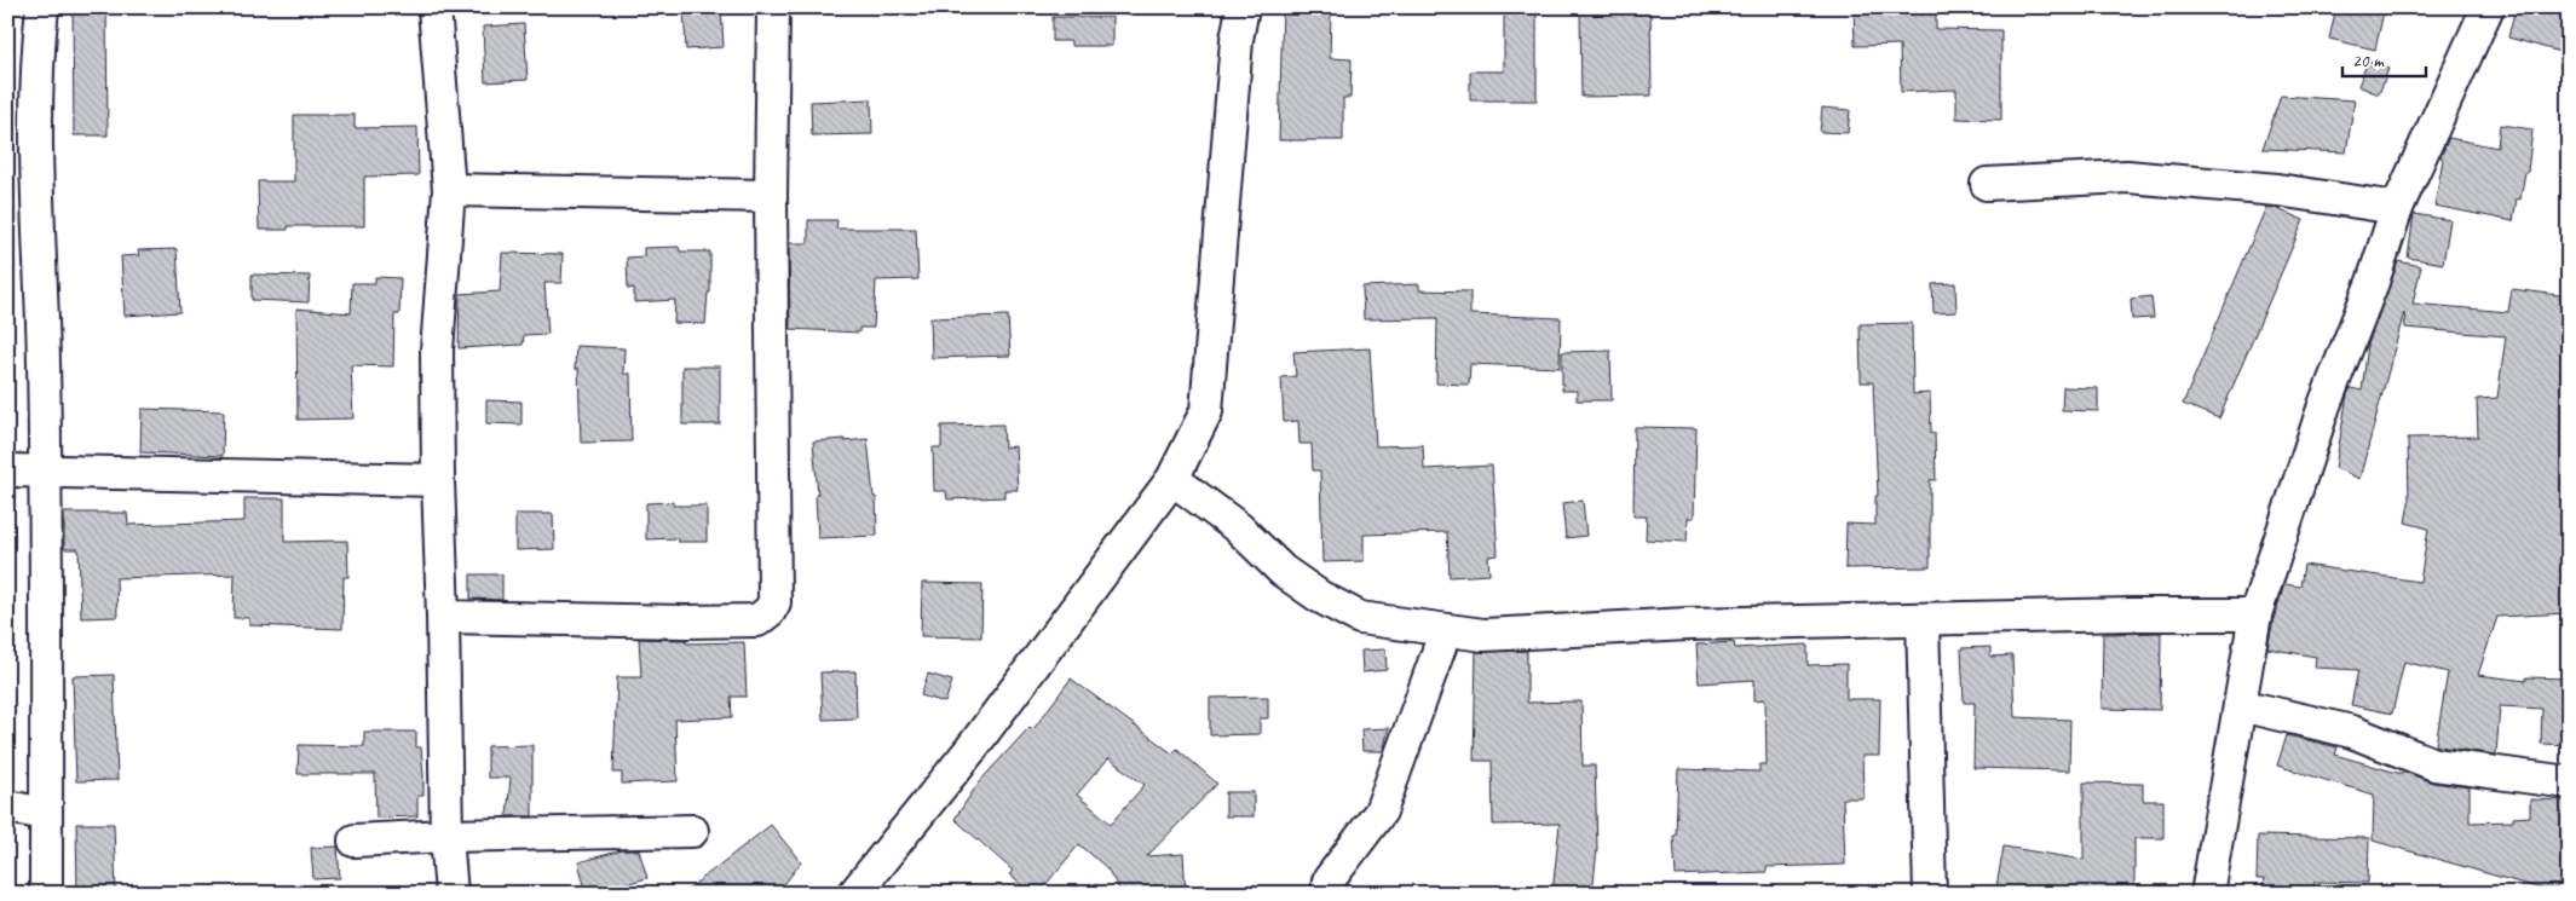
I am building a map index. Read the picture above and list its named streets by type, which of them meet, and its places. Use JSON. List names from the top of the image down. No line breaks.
{"scale_bar":"20 m"}
